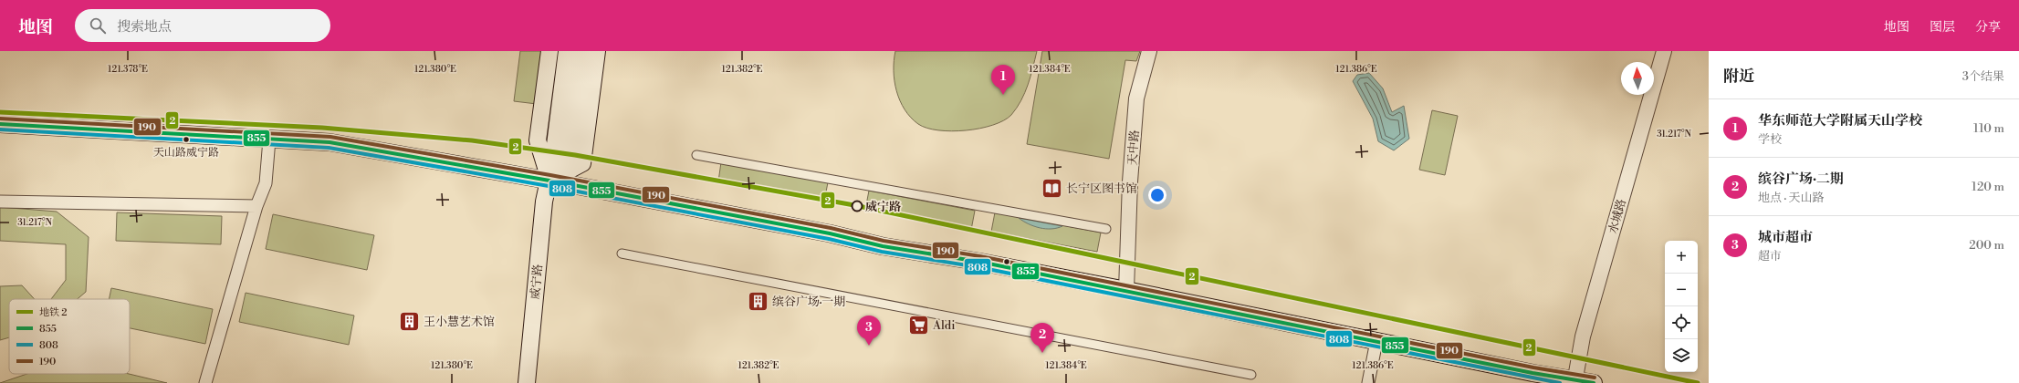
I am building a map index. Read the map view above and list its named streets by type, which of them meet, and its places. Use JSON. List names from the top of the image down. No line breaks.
{"streets":{"main road":["威宁路"],"street":["天中路","水城路"]},"places":{"other":["天山路威宁路","威宁路"],"library":["长宁区图书馆"],"building":["缤谷广场·一期","王小慧艺术馆"],"supermarket":["Aldi"]},"lines":["metro line 2","transit line 190","transit line 855","transit line 808"],"legend":["地铁 2","855","808","190"],"north":"top","page":{"header":"地图","search":"搜索地点","nav":["地图","图层","分享"],"heading":["附近","3个结果"],"pins":["1","3","2"],"list":[{"mark":"1","name":"华东师范大学附属天山学校","note":"学校","value":"110 m"},{"mark":"2","name":"缤谷广场·二期","note":"地点 · 天山路","value":"120 m"},{"mark":"3","name":"城市超市","note":"超市","value":"200 m"}],"map_buttons":["+","−"]},"coordinates":["121.378°E","121.380°E","121.382°E","121.384°E","121.386°E","31.217°N"]}
